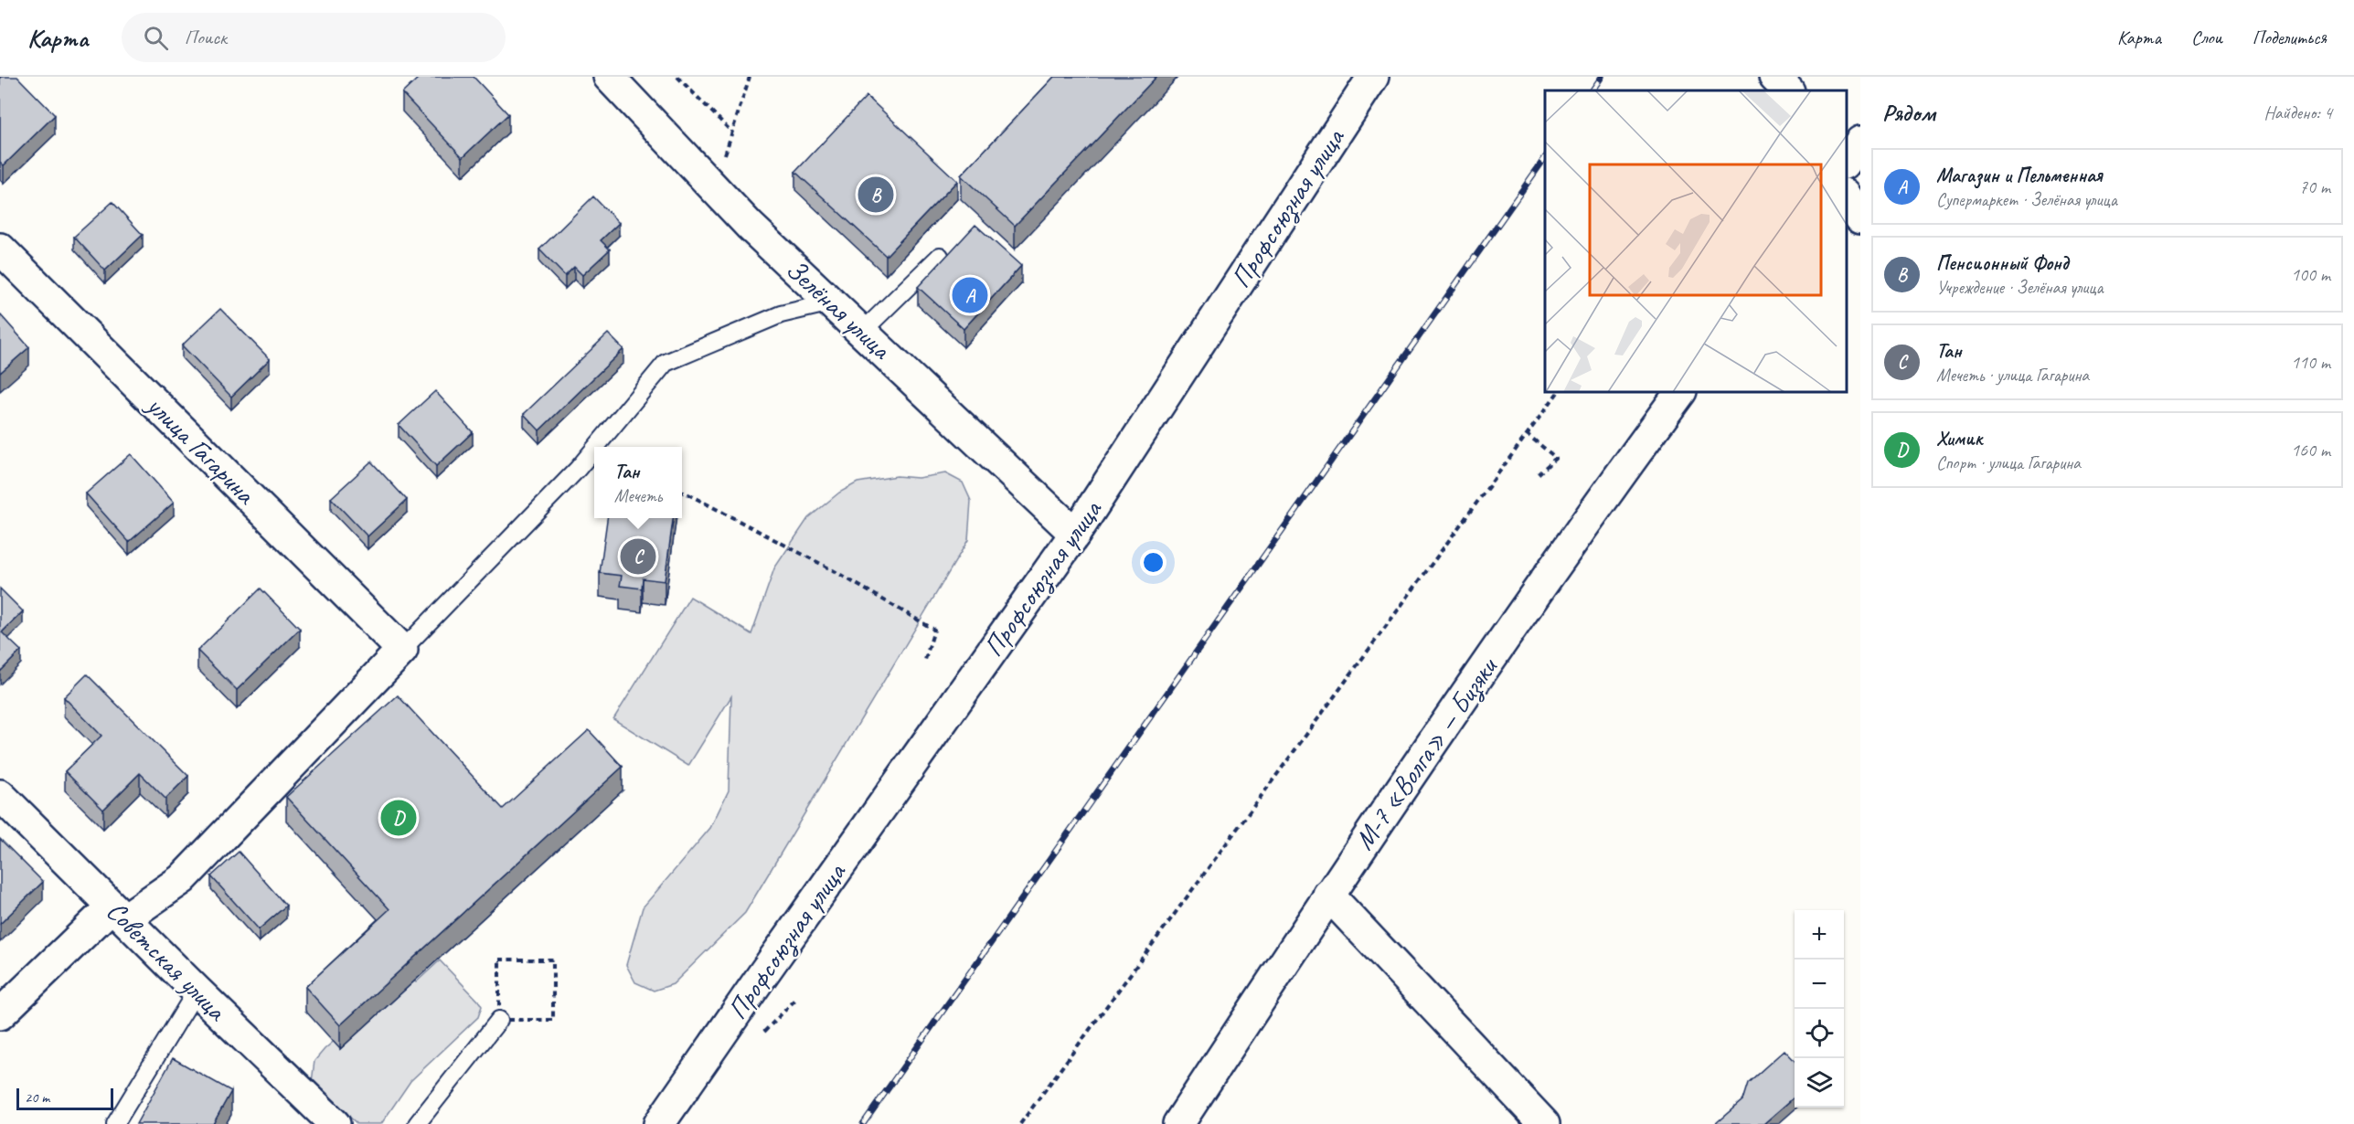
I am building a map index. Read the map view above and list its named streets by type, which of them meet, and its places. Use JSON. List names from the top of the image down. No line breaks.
{"streets":{"street":["Профсоюзная улица","Зелёная улица","улица Гагарина","М-7 «Волга» — Бизяки","Советская улица"]},"crossings":[["Профсоюзная улица","Зелёная улица"]],"scale_bar":"20 m","page":{"header":"Карта","search":"Поиск","nav":["Карта","Слои","Поделиться"],"heading":["Рядом","Найдено: 4"],"list":[{"mark":"A","name":"Магазин и Пельменная","note":"Супермаркет · Зелёная улица","value":"70 m"},{"mark":"B","name":"Пенсионный Фонд","note":"Учреждение · Зелёная улица","value":"100 m"},{"mark":"C","name":"Тан","note":"Мечеть · улица Гагарина","value":"110 m"},{"mark":"D","name":"Химик","note":"Спорт · улица Гагарина","value":"160 m"}],"pins":["B","A","C","D"],"popup":["Тан","Мечеть"],"map_buttons":["+","−"],"scale":"20 m"}}
